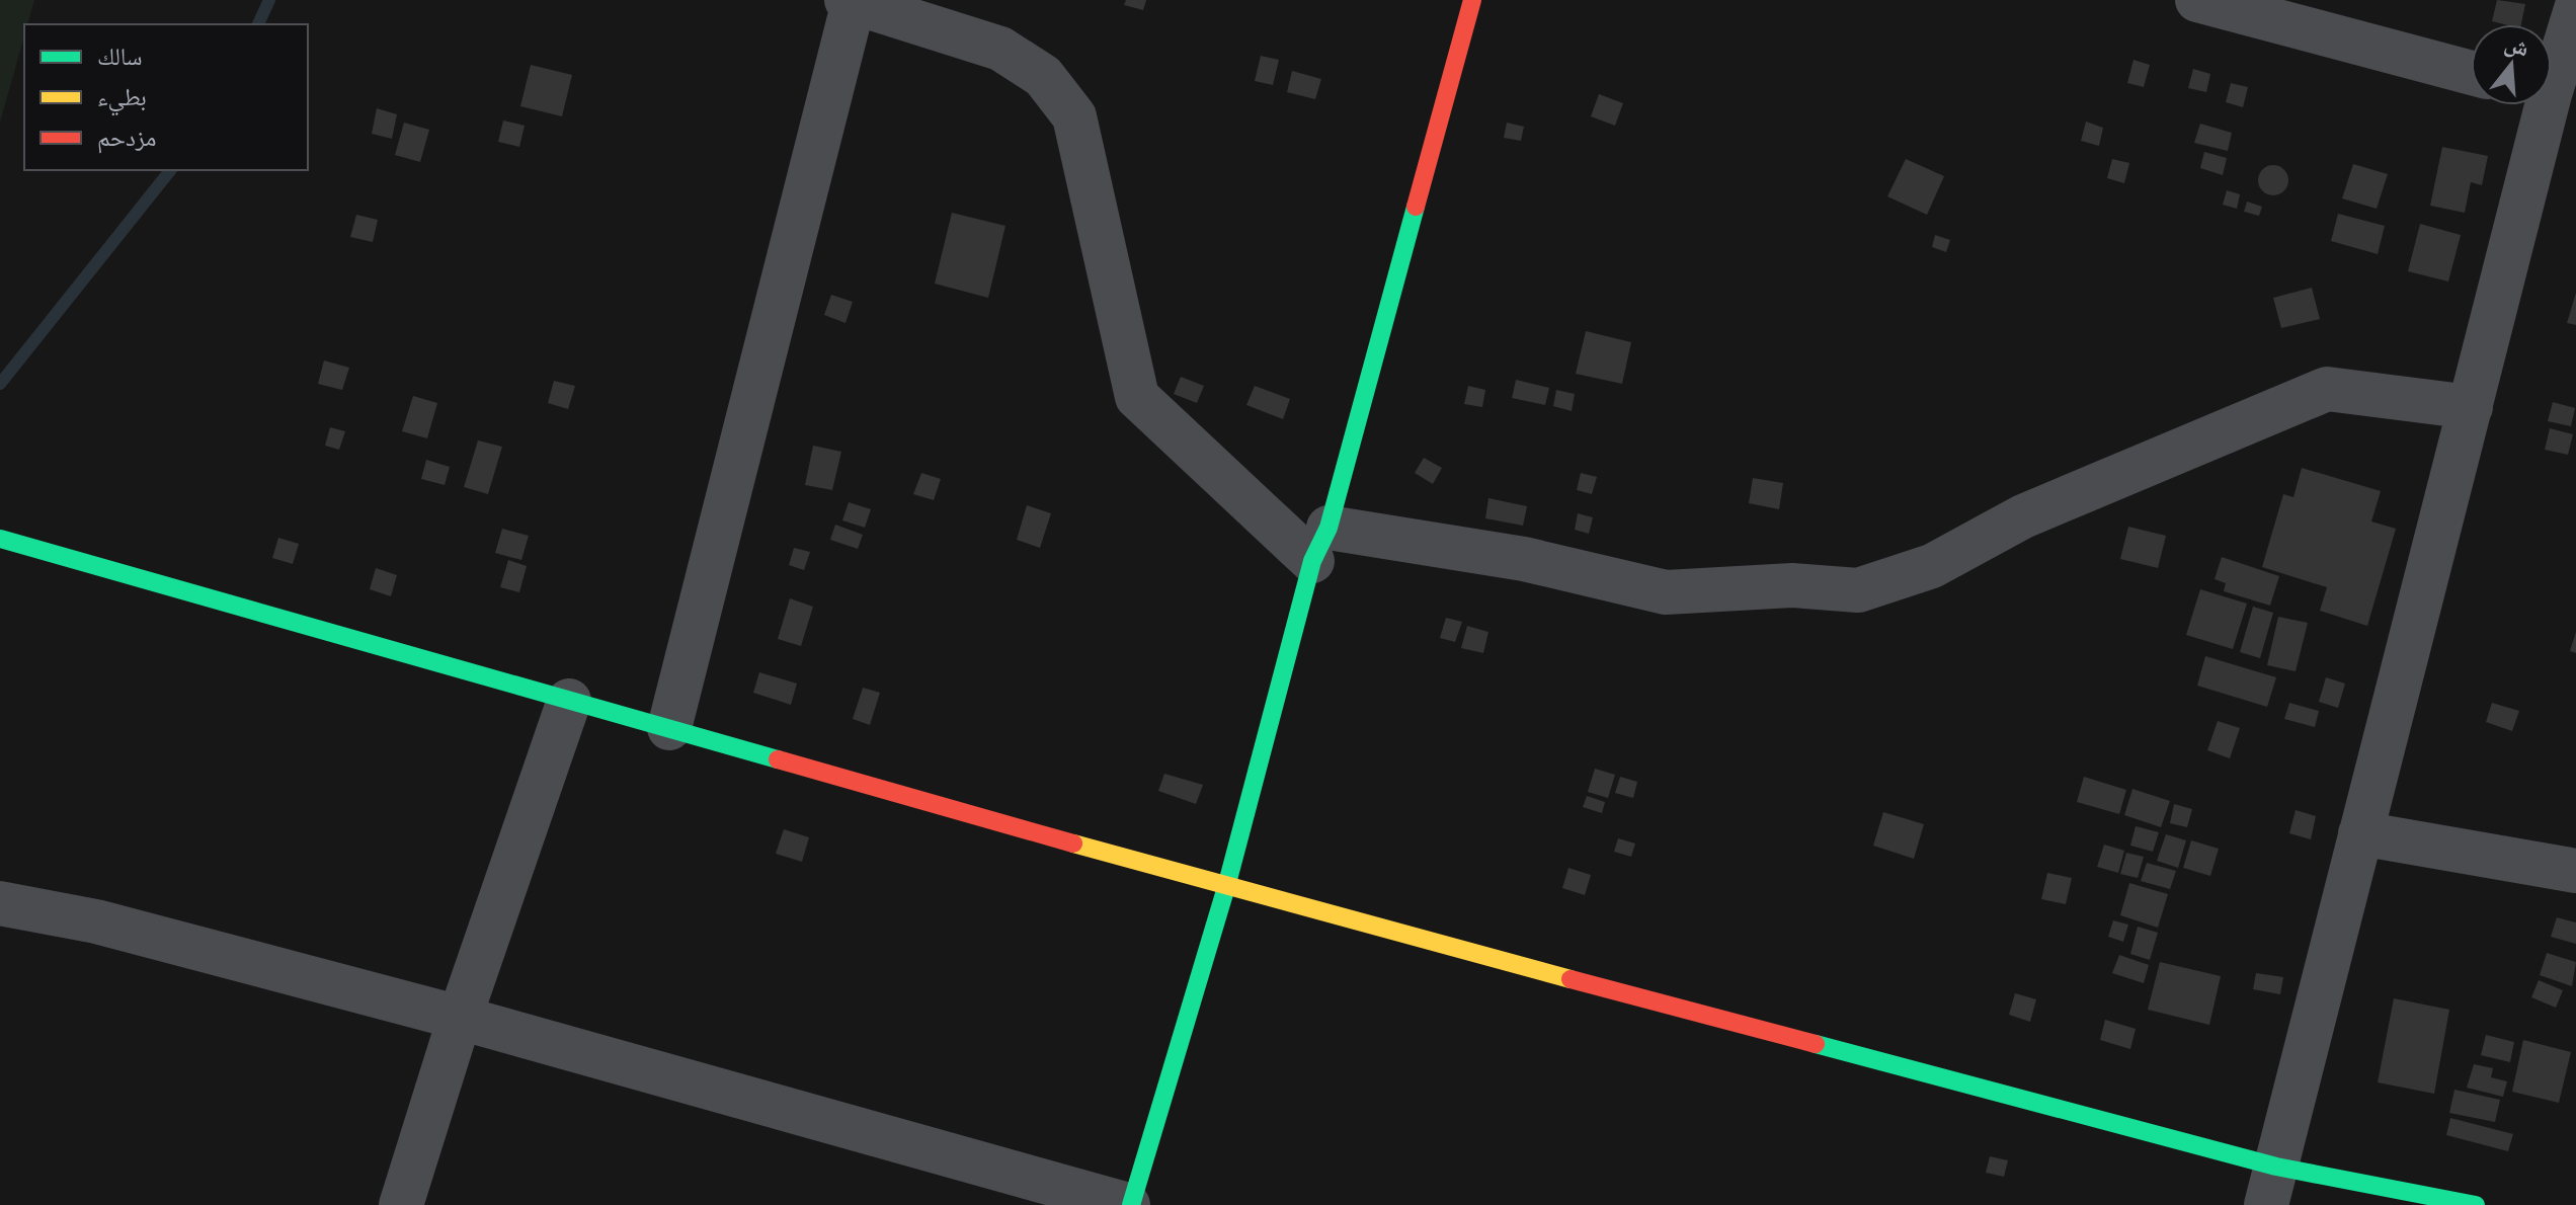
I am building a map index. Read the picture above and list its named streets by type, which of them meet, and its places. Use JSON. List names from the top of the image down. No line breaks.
{"legend":["سالك","بطيء","مزدحم"],"north":"top"}
